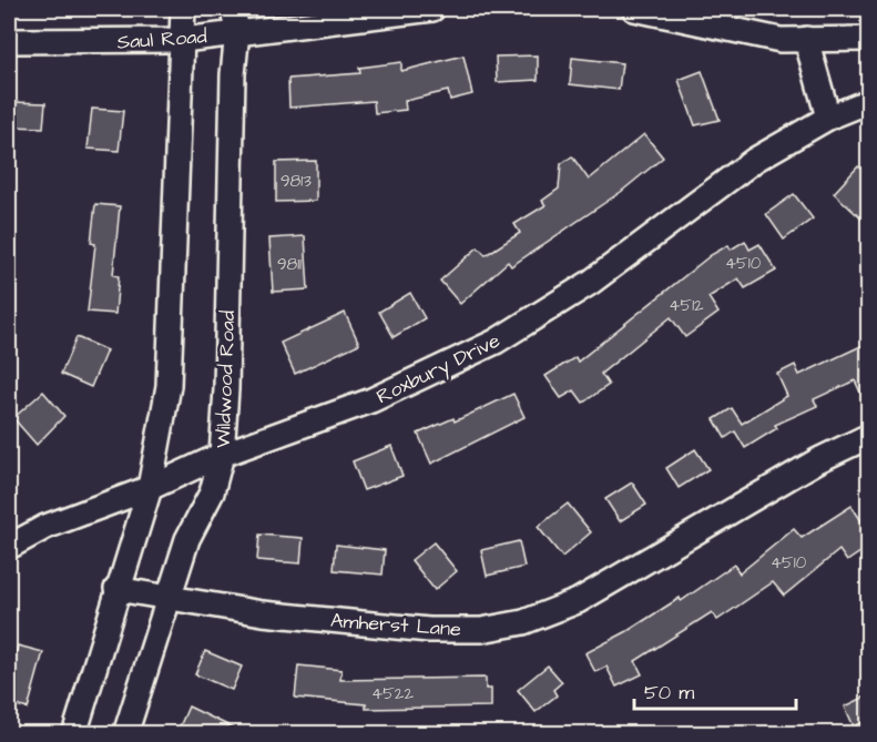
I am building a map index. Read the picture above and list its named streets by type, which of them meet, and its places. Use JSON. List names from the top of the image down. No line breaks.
{"streets":{"street":["Saul Road","Roxbury Drive","Wildwood Road","Amherst Lane"]},"crossings":[["Saul Road","Wildwood Road"],["Roxbury Drive","Wildwood Road"],["Wildwood Road","Amherst Lane"]],"house_numbers":["9813","4510","9811","4512","4510","4522"],"scale_bar":"50 m"}
